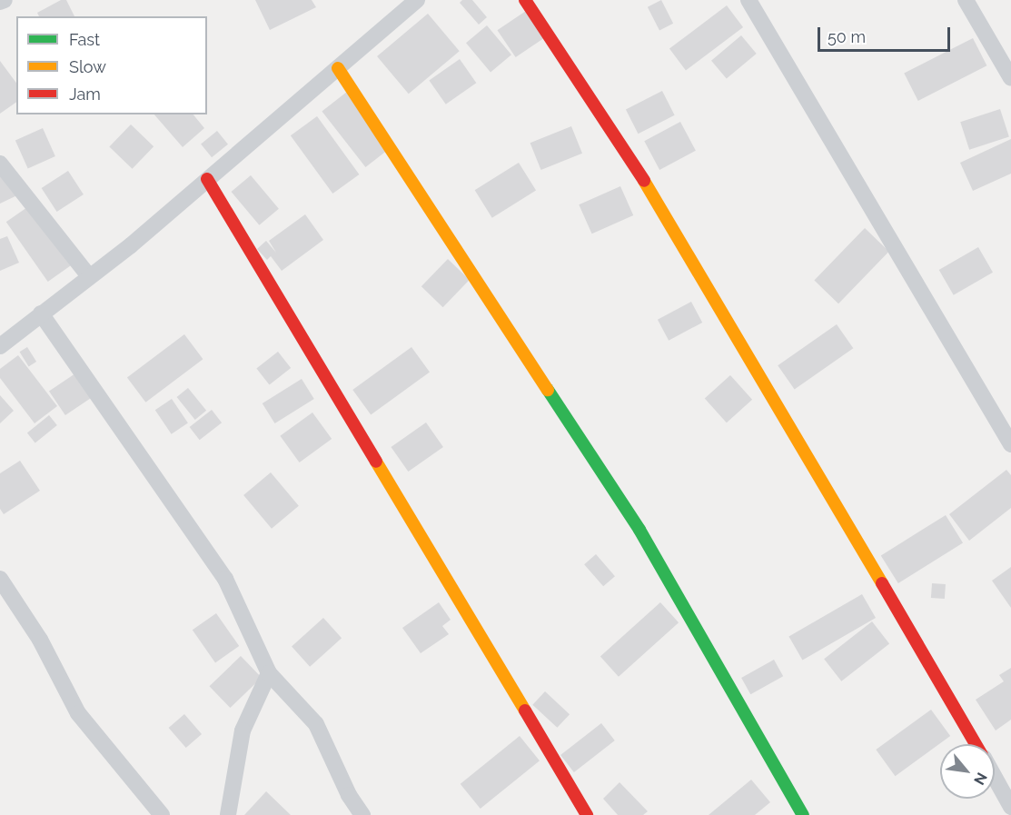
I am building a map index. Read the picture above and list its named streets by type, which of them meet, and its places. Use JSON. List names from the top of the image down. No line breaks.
{"legend":["Fast","Slow","Jam"],"scale_bar":"50 m","north":"bottom right"}
